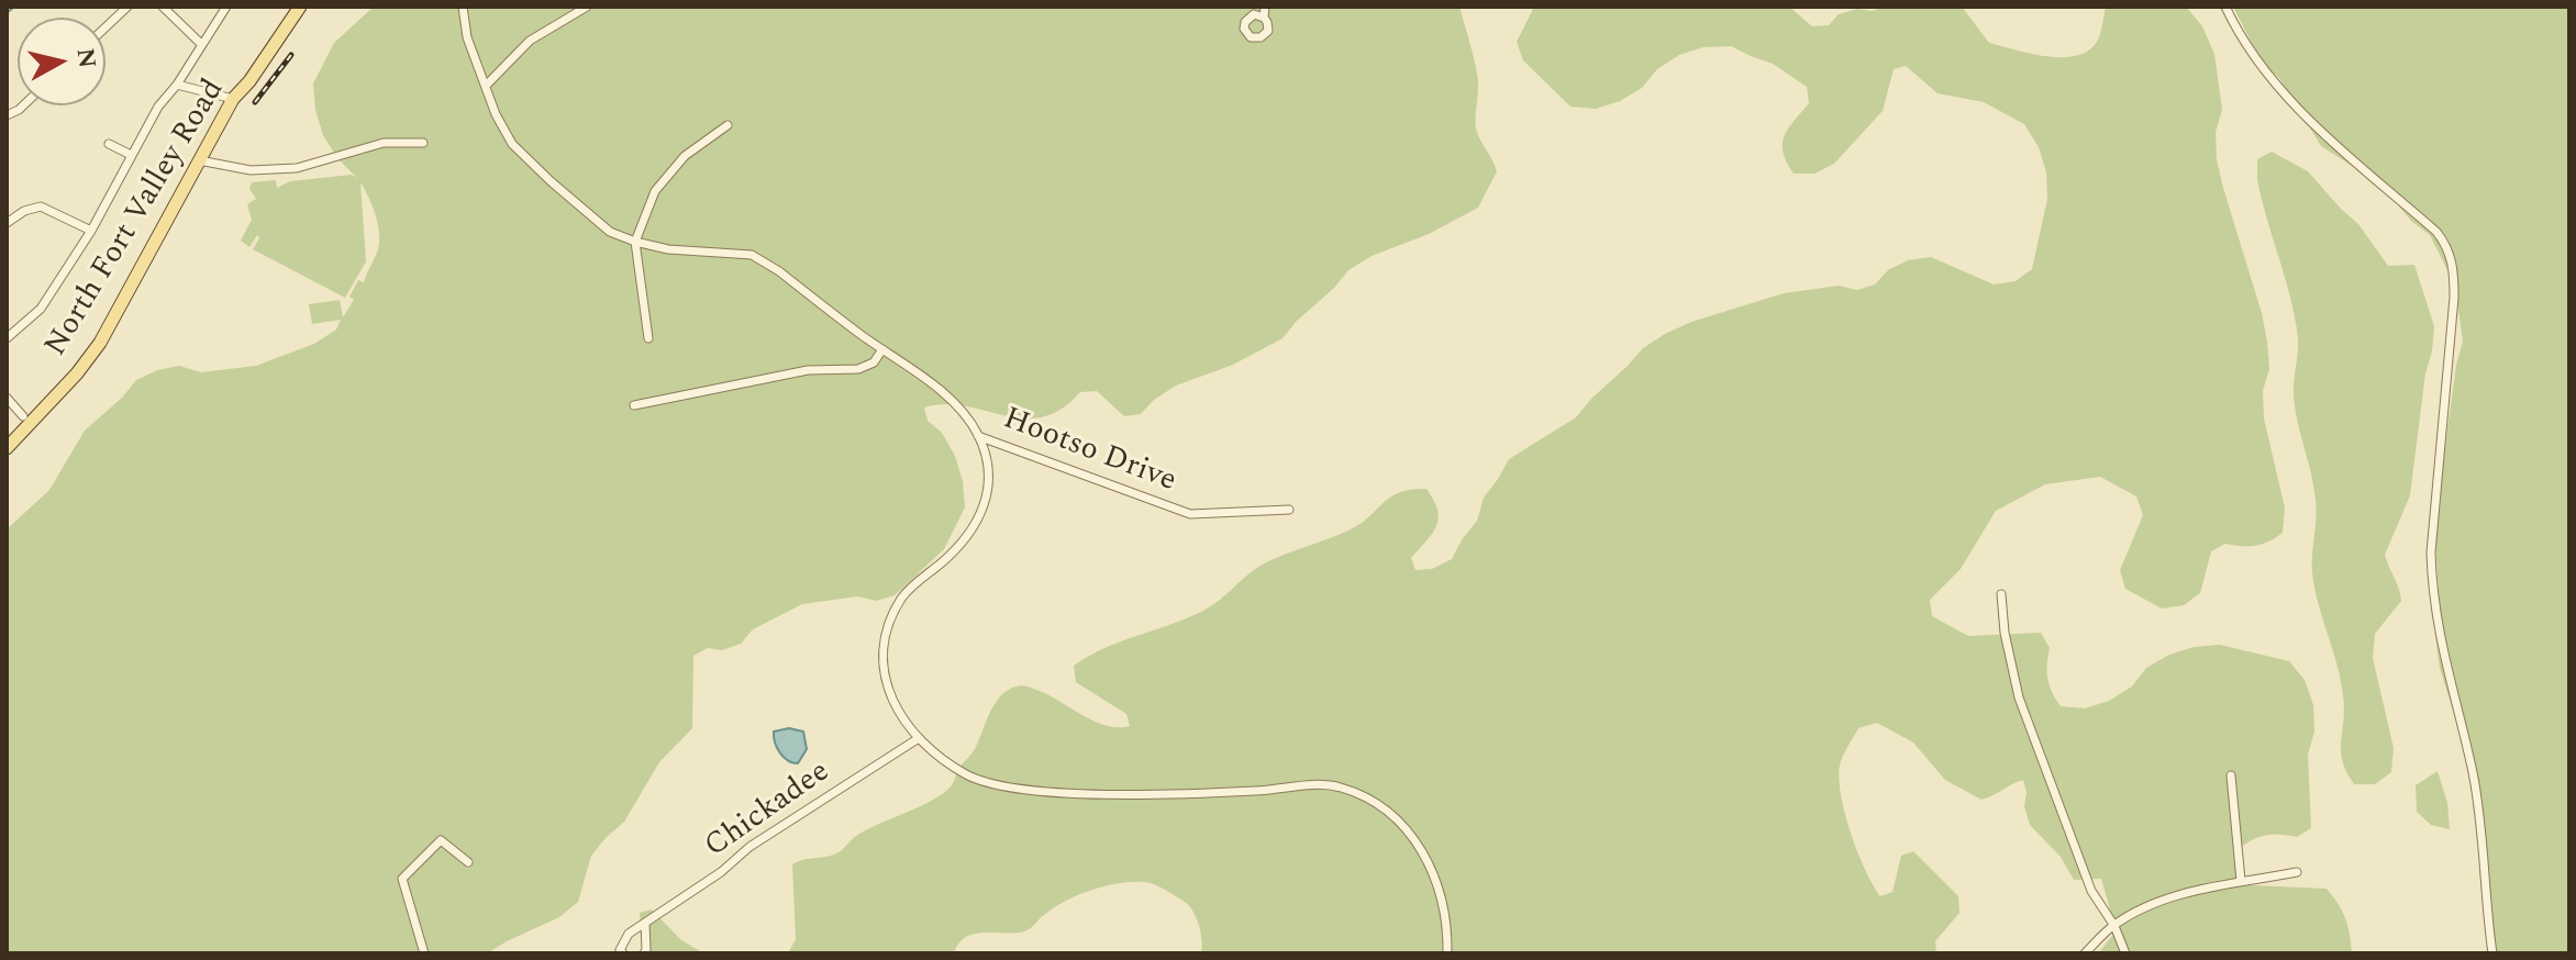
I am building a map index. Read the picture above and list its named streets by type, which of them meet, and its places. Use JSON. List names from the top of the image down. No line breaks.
{"streets":{"main road":["North Fort Valley Road"],"street":["Hootso Drive","Chickadee"]},"north":"right"}
